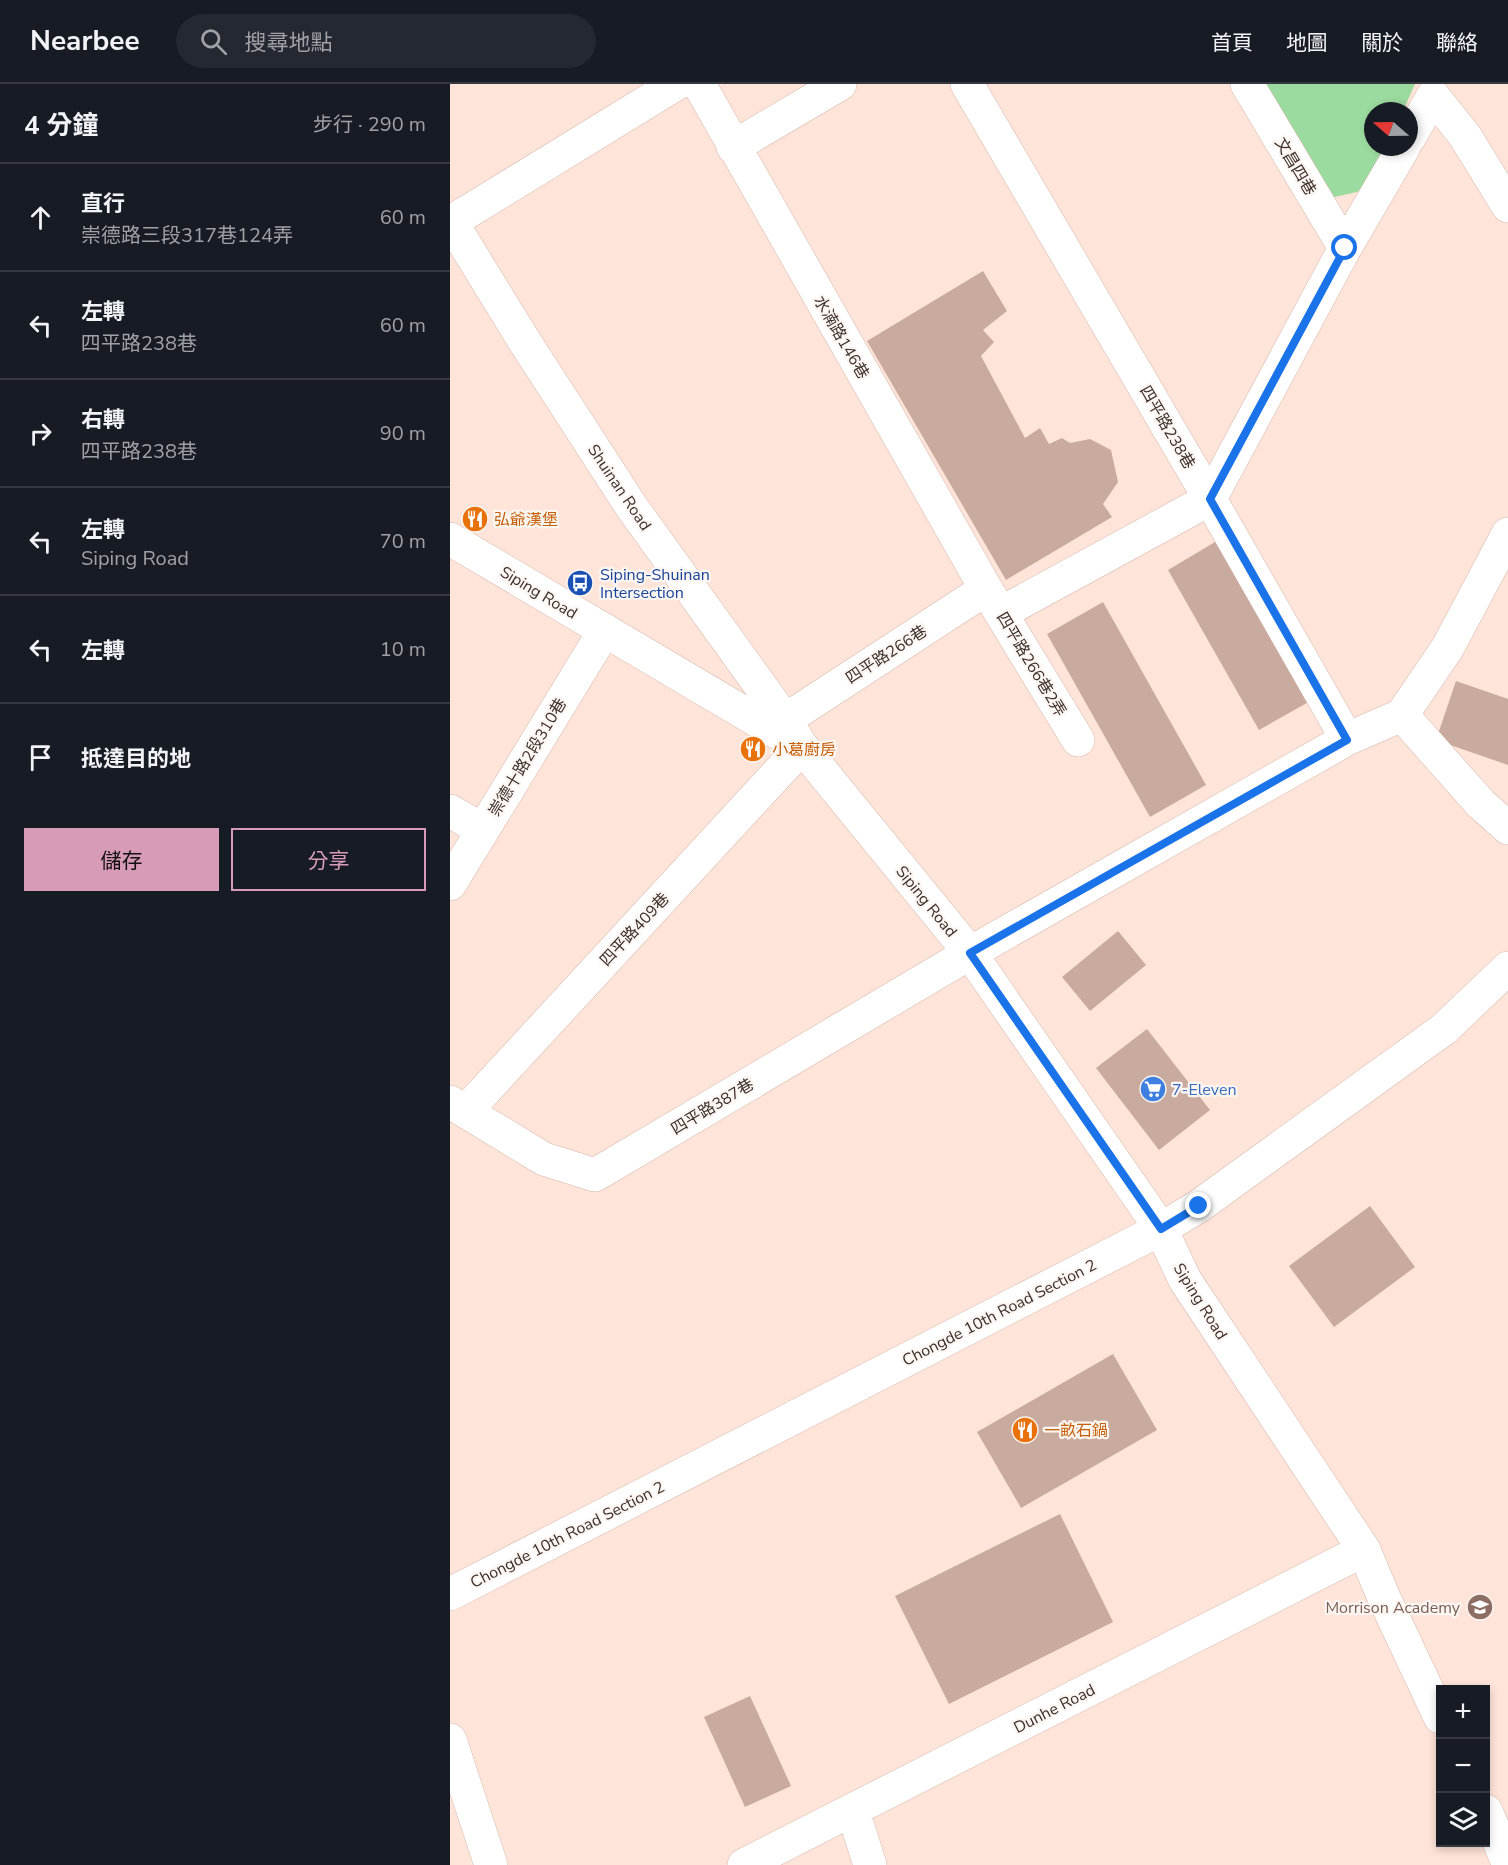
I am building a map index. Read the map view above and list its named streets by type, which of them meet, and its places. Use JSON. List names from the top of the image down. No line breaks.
{"streets":{"street":["文昌四巷","水湳路146巷","四平路238巷","Shuinan Road","Siping Road","四平路266巷","四平路266巷2弄","崇德十路2段310巷","四平路409巷","四平路387巷","Chongde 10th Road Section 2","Dunhe Road"]},"crossings":[["水湳路146巷","四平路266巷"],["水湳路146巷","四平路266巷2弄"],["四平路238巷","四平路266巷"],["Shuinan Road","Siping Road"],["Shuinan Road","四平路266巷"],["Shuinan Road","四平路409巷"],["Siping Road","崇德十路2段310巷"],["Siping Road","四平路409巷"],["Siping Road","四平路387巷"],["Siping Road","Chongde 10th Road Section 2"],["Siping Road","Dunhe Road"],["四平路266巷","四平路266巷2弄"],["四平路409巷","四平路387巷"]],"places":{"restaurant":["弘爺漢堡","小葛廚房","一畝石鍋"],"bus stop":["Siping-Shuinan Intersection"],"supermarket":["7-Eleven"],"school or university":["Morrison Academy"]},"north":"left","page":{"header":"Nearbee","search":"搜尋地點","nav":["首頁","地圖","關於","聯絡"],"heading":["4 分鐘","步行 · 290 m"],"list":[["直行","崇德路三段317巷124弄","60 m"],["左轉","四平路238巷","60 m"],["右轉","四平路238巷","90 m"],["左轉","Siping Road","70 m"],["左轉","10 m"],"抵達目的地"],"buttons":["儲存","分享"],"map_buttons":["+","−"]}}
